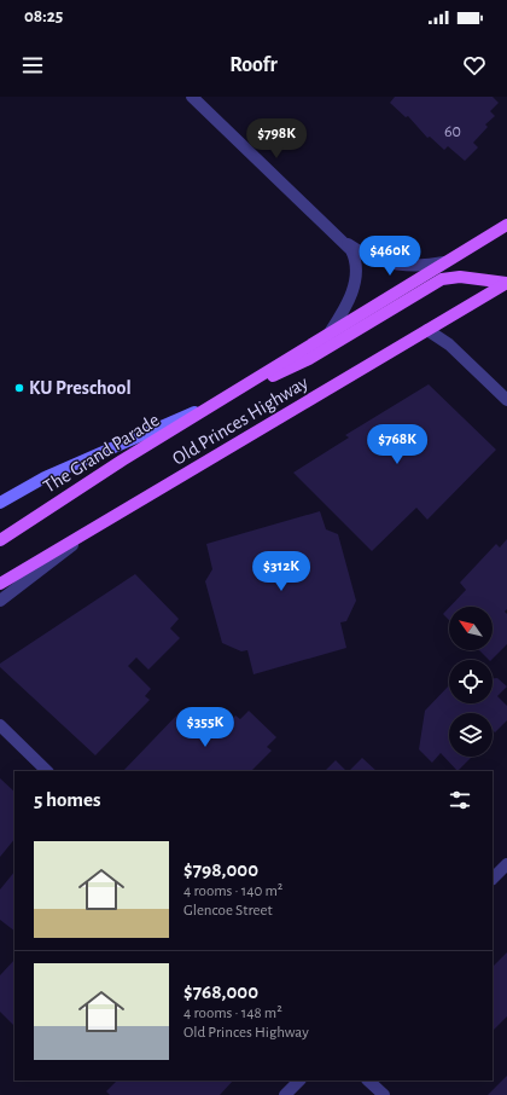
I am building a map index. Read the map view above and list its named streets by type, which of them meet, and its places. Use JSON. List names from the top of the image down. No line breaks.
{"streets":{"main road":["Old Princes Highway","The Grand Parade"]},"crossings":[["Old Princes Highway","The Grand Parade"]],"places":["KU Preschool"],"house_numbers":["60"],"north":"top left","page":{"status":"08:25","header":"Roofr","price":["$798K","$460K","$768K","$312K","$355K"],"heading":"5 homes","list":[{"name":"$798,000","note":"4 rooms · 140 m² · Glencoe Street"},{"name":"$768,000","note":"4 rooms · 148 m² · Old Princes Highway"}]}}
